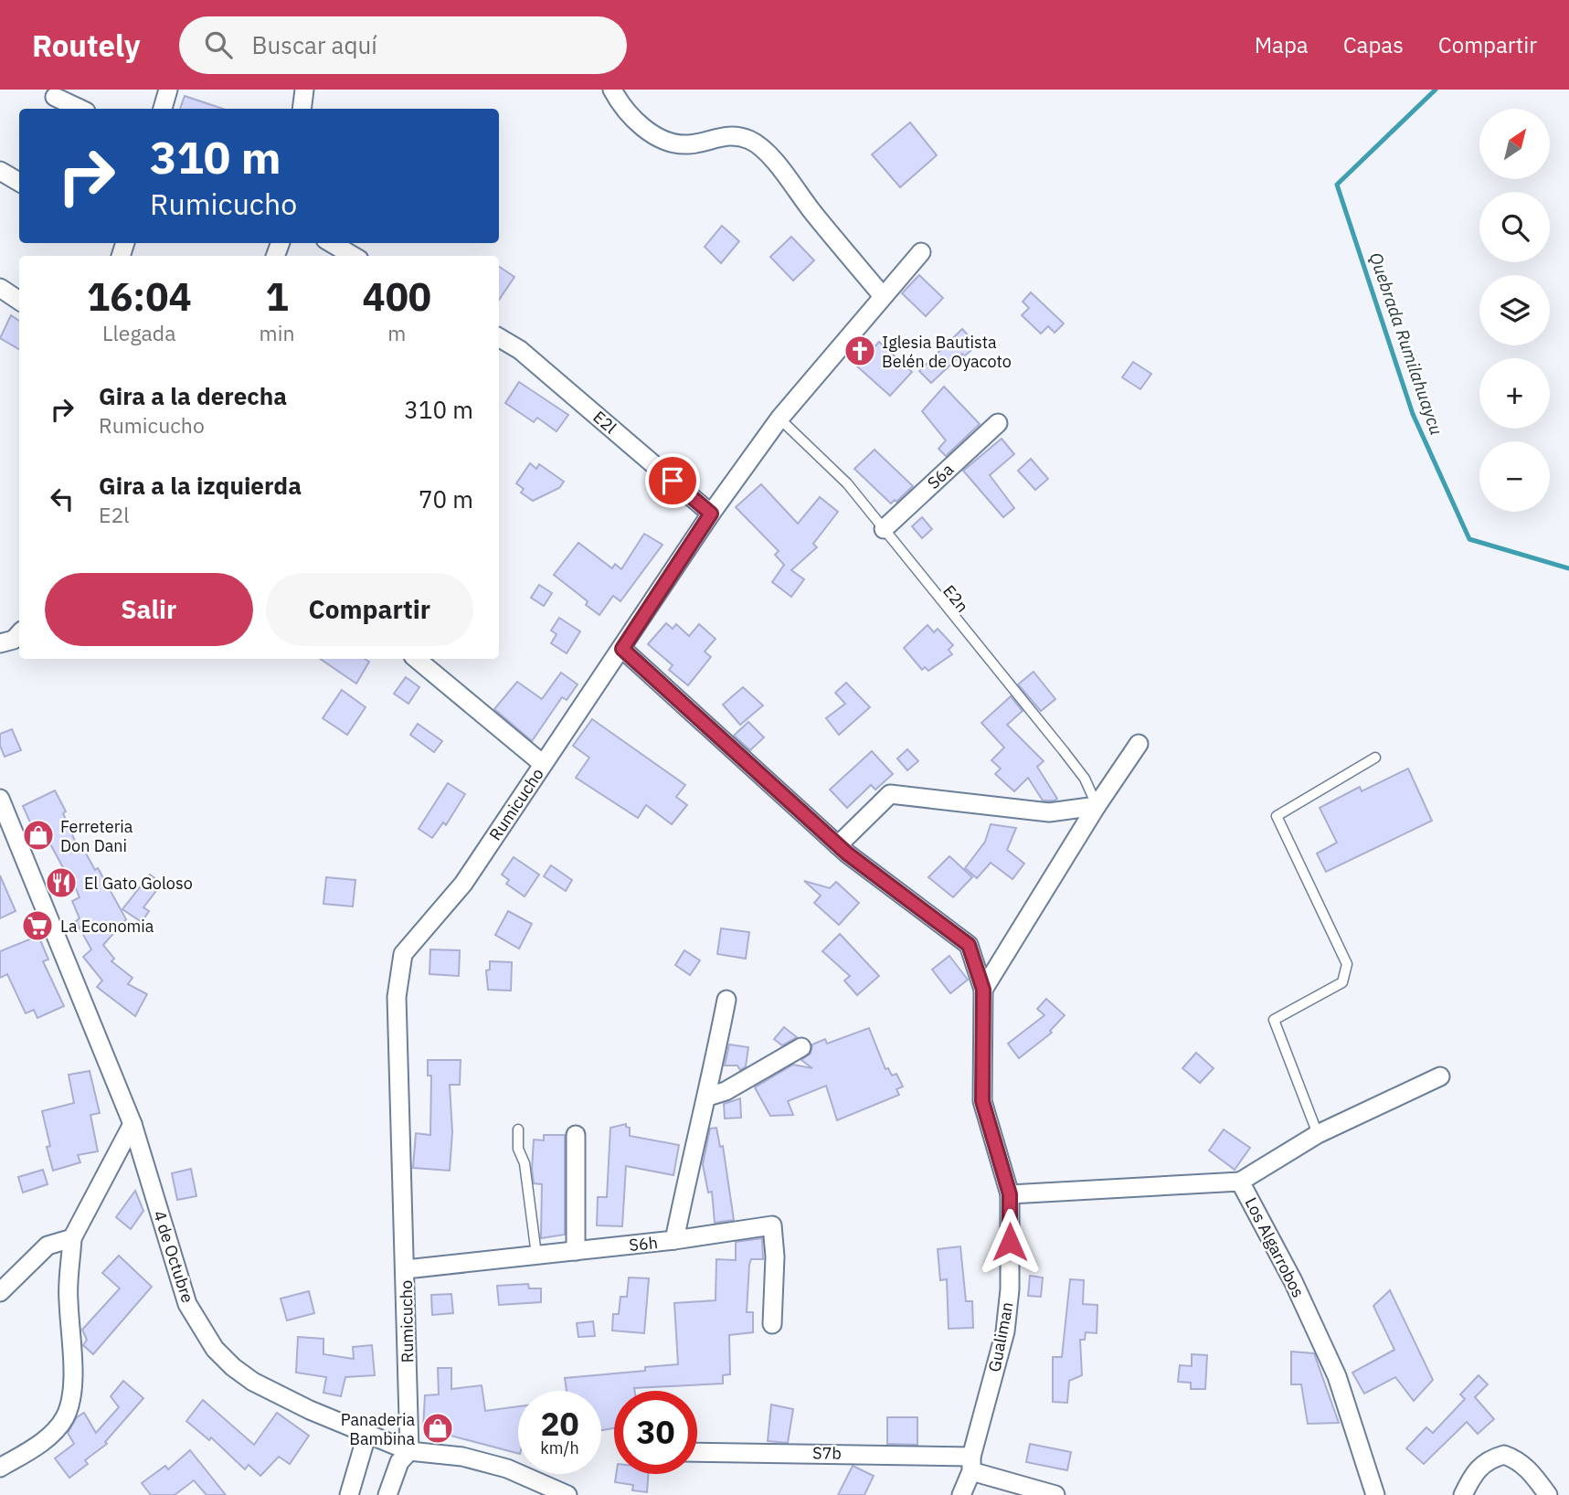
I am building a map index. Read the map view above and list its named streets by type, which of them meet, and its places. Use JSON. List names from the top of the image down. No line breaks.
{"streets":{"street":["E2l","S6a","Rumicucho","S6h","Los Algarrobos","4 de Octubre","Gualiman","S7b"],"lane":["E2n"]},"crossings":[["E2l","Rumicucho"],["S6a","E2n"],["E2n","Rumicucho"],["Rumicucho","S6h"],["Rumicucho","4 de Octubre"],["Rumicucho","Gualiman"],["Los Algarrobos","Gualiman"],["Gualiman","S7b"]],"water":["Quebrada Rumilahuaycu"],"places":{"church":["Iglesia Bautista Belén de Oyacoto"],"shop":["Ferreteria Don Dani","Panaderia Bambina"],"restaurant":["El Gato Goloso"],"supermarket":["La Economia"]},"north":"top right","page":{"header":"Routely","search":"Buscar aquí","nav":["Mapa","Capas","Compartir"],"map_buttons":["+","−"],"turn":["310 m","Rumicucho"],"eta":["16:04","Llegada","1","min","400","m"],"list":[{"name":"Gira a la derecha","note":"Rumicucho","value":"310 m"},{"name":"Gira a la izquierda","note":"E2l","value":"70 m"}],"buttons":["Salir","Compartir"],"speed":"20 km/h","limit":"30"}}
